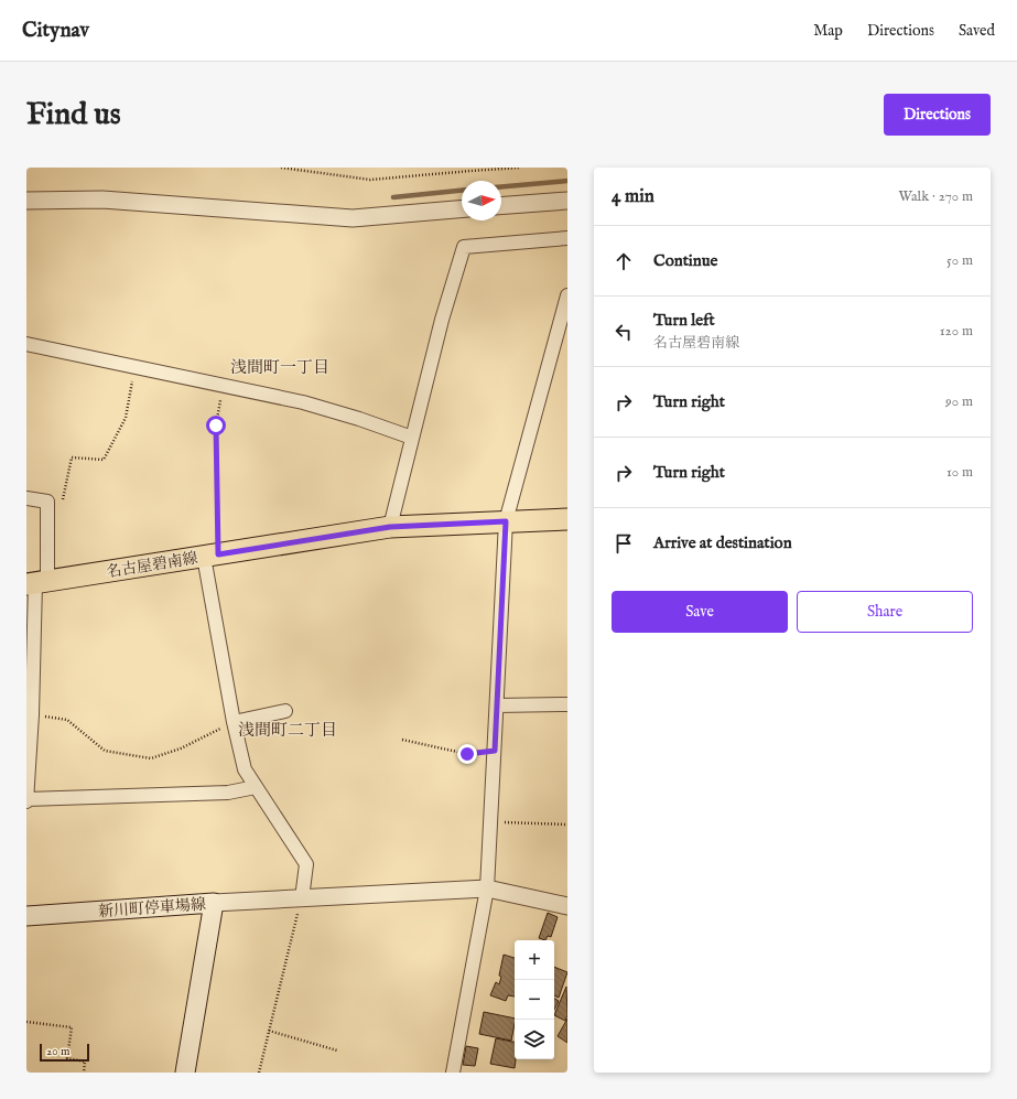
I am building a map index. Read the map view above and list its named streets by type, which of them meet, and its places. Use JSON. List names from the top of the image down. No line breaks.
{"streets":{"main road":["名古屋碧南線","新川町停車場線"]},"districts":["浅間町一丁目","浅間町二丁目"],"scale_bar":"20 m","north":"right","page":{"header":"Citynav","nav":["Map","Directions","Saved"],"buttons":["Directions",["Save","Share"]],"title":"Find us","heading":["4 min","Walk · 270 m"],"list":[["Continue","50 m"],["Turn left","名古屋碧南線","120 m"],["Turn right","90 m"],["Turn right","10 m"],"Arrive at destination"],"map_buttons":["+","−"],"scale":"20 m"}}
